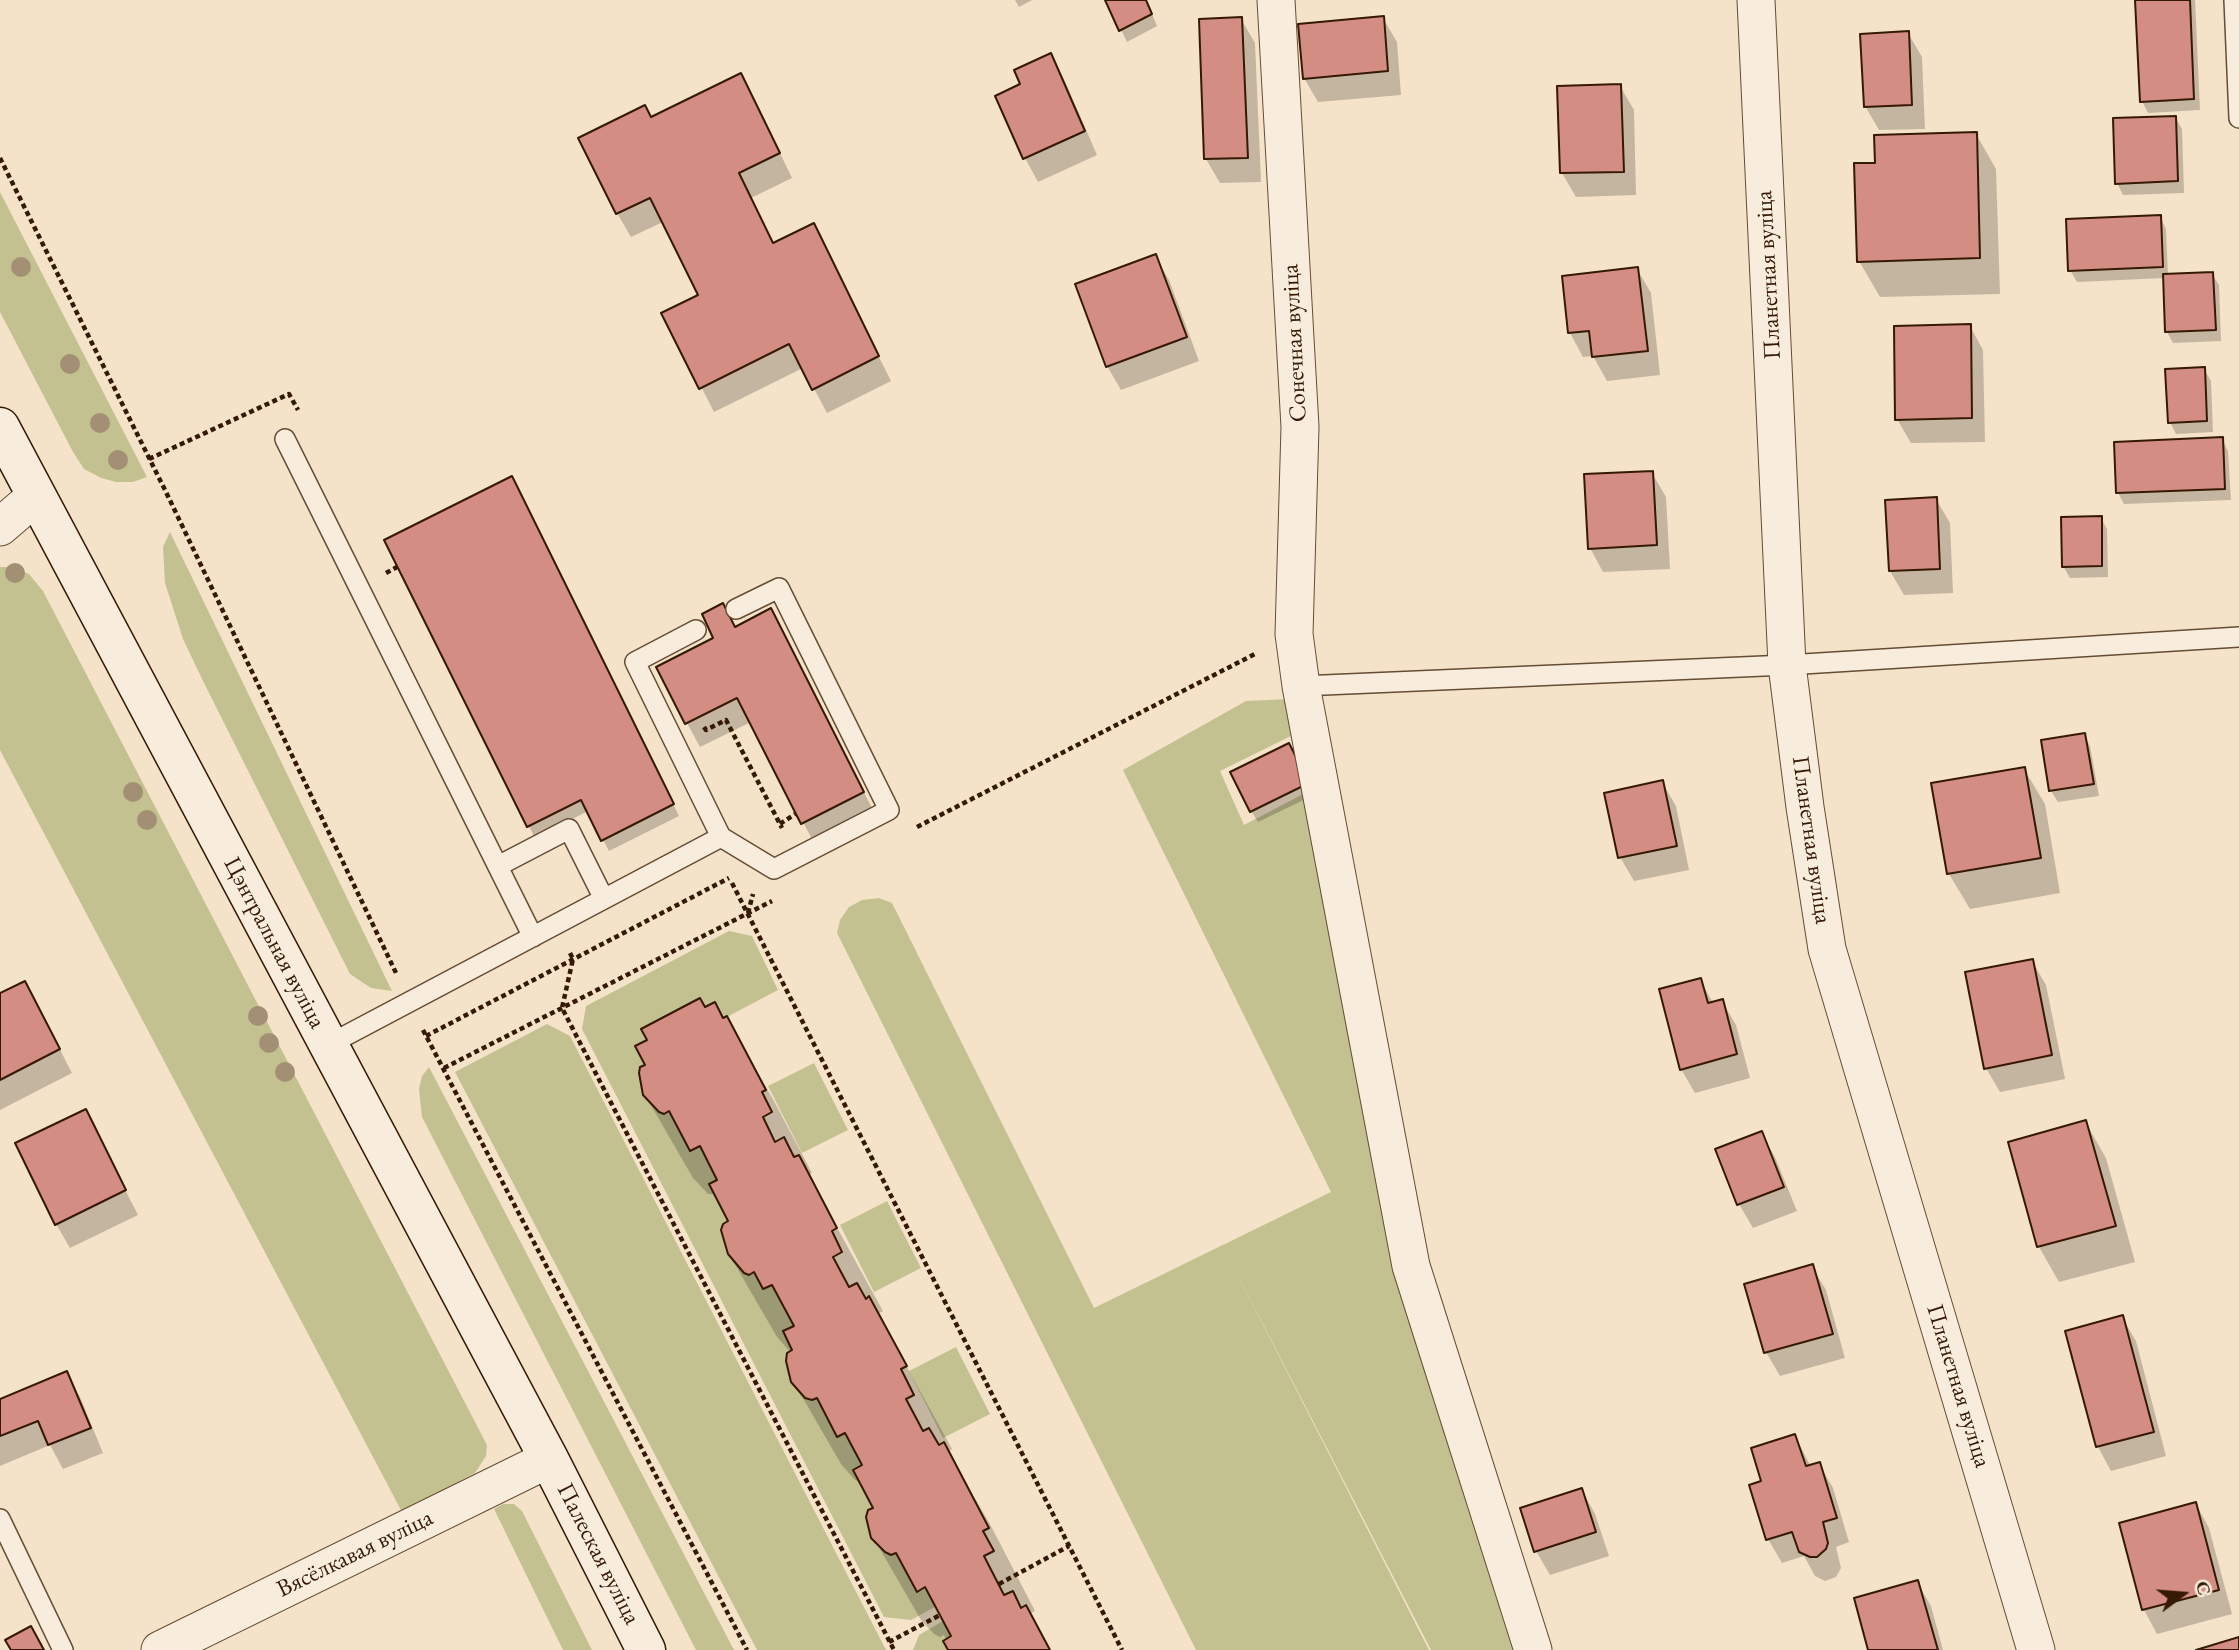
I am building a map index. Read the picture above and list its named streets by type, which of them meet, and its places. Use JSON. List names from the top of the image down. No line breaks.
{"streets":{"main road":["Цэнтральная вуліца","Палеская вуліца"],"street":["Планетная вуліца","Сонечная вуліца","Вясёлкавая вуліца"]},"crossings":[["Цэнтральная вуліца","Вясёлкавая вуліца"],["Цэнтральная вуліца","Палеская вуліца"],["Вясёлкавая вуліца","Палеская вуліца"]],"north":"right"}
